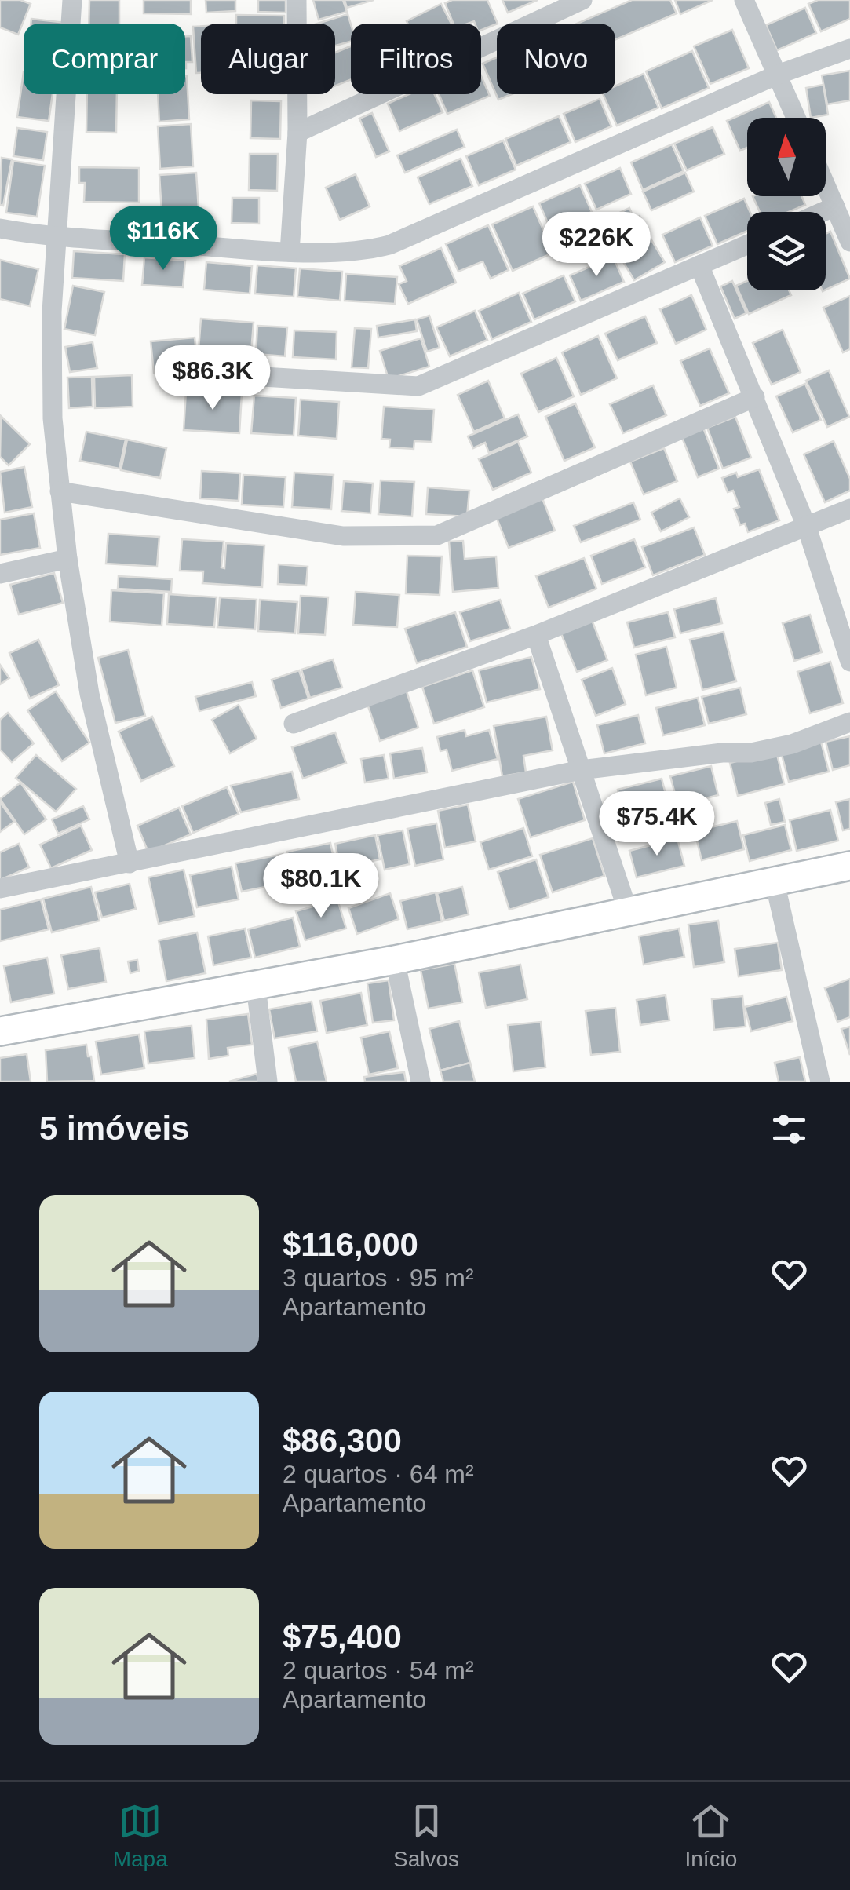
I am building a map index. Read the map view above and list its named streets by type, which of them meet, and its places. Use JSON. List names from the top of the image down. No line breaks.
{"north":"top","page":{"chip":["Comprar","Alugar","Filtros","Novo"],"price":["$116K","$226K","$86.3K","$75.4K","$80.1K"],"heading":"5 imóveis","list":[{"name":"$116,000","note":"3 quartos · 95 m² · Apartamento"},{"name":"$86,300","note":"2 quartos · 64 m² · Apartamento"},{"name":"$75,400","note":"2 quartos · 54 m² · Apartamento"}],"tabs":["Mapa","Salvos","Início"]}}
